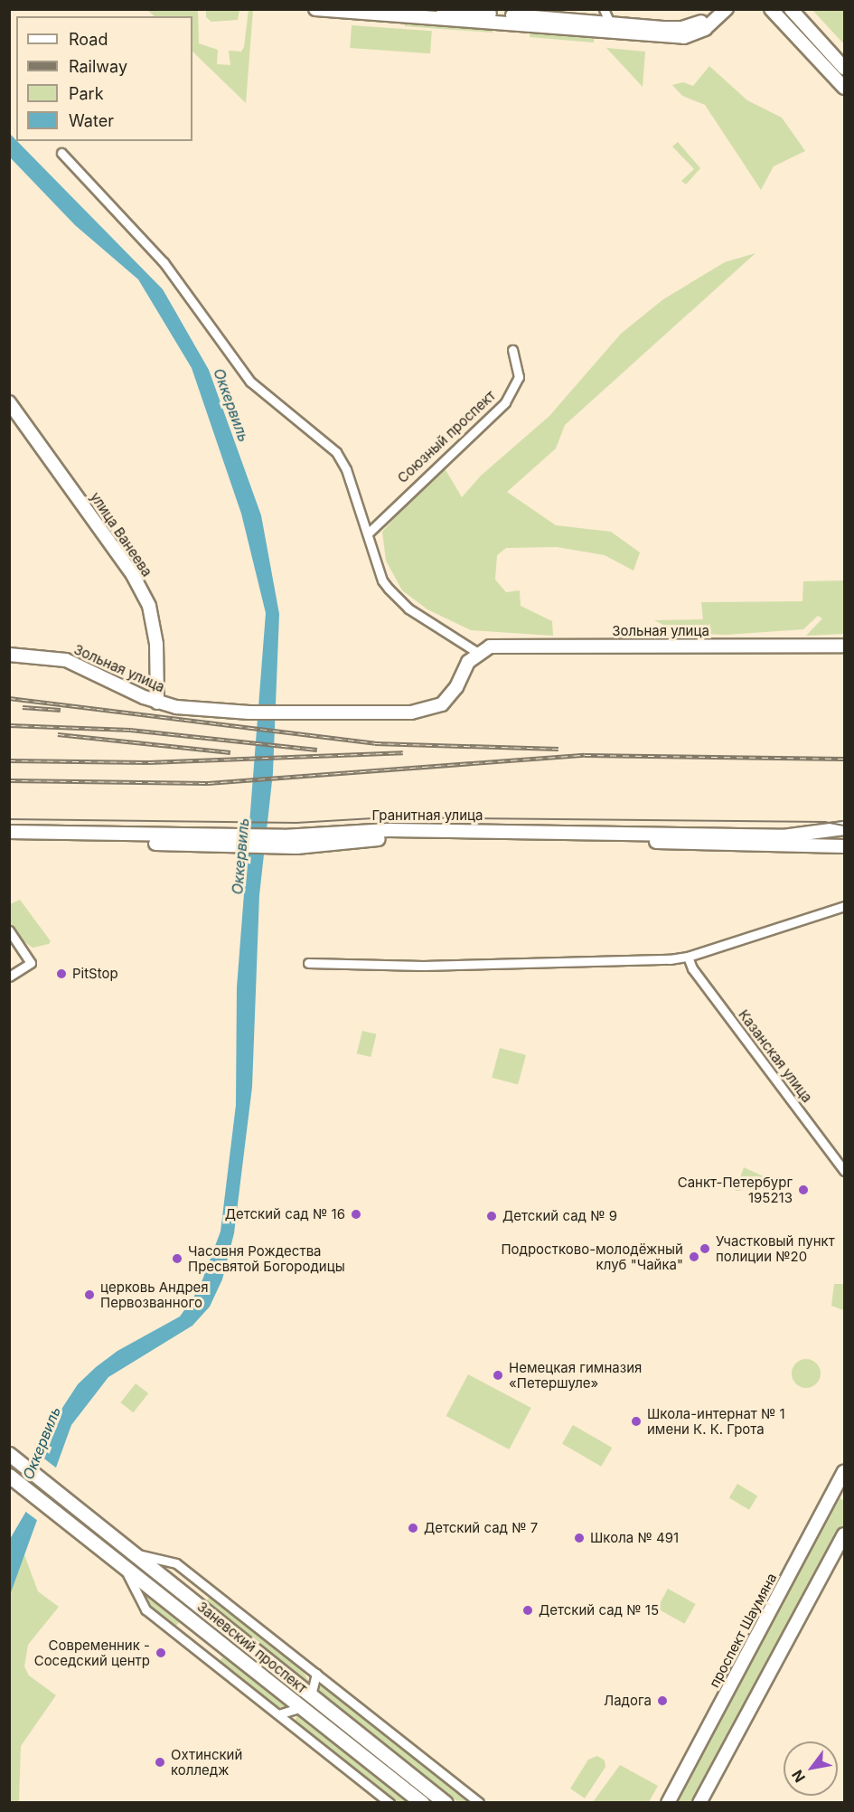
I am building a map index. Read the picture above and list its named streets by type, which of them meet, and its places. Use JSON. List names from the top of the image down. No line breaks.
{"streets":{"main road":["Заневский проспект"],"street":["Союзный проспект","улица Ванеева","Зольная улица","Гранитная улица","Казанская улица","проспект Шаумяна"]},"crossings":[["улица Ванеева","Зольная улица"]],"water":["Оккервиль"],"places":["PitStop","Санкт-Петербург 195213","Детский сад № 16","Детский сад № 9","Участковый пункт полиции №20","Подростково-молодёжный клуб \"Чайка\"","Часовня Рождества Пресвятой Богородицы","церковь Андрея Первозванного","Немецкая гимназия «Петершуле»","Школа-интернат № 1 имени К. К. Грота","Детский сад № 7","Школа № 491","Детский сад № 15","Современник - Соседский центр","Ладога","Охтинский колледж"],"legend":["Road","Railway","Park","Water"],"north":"bottom left"}
